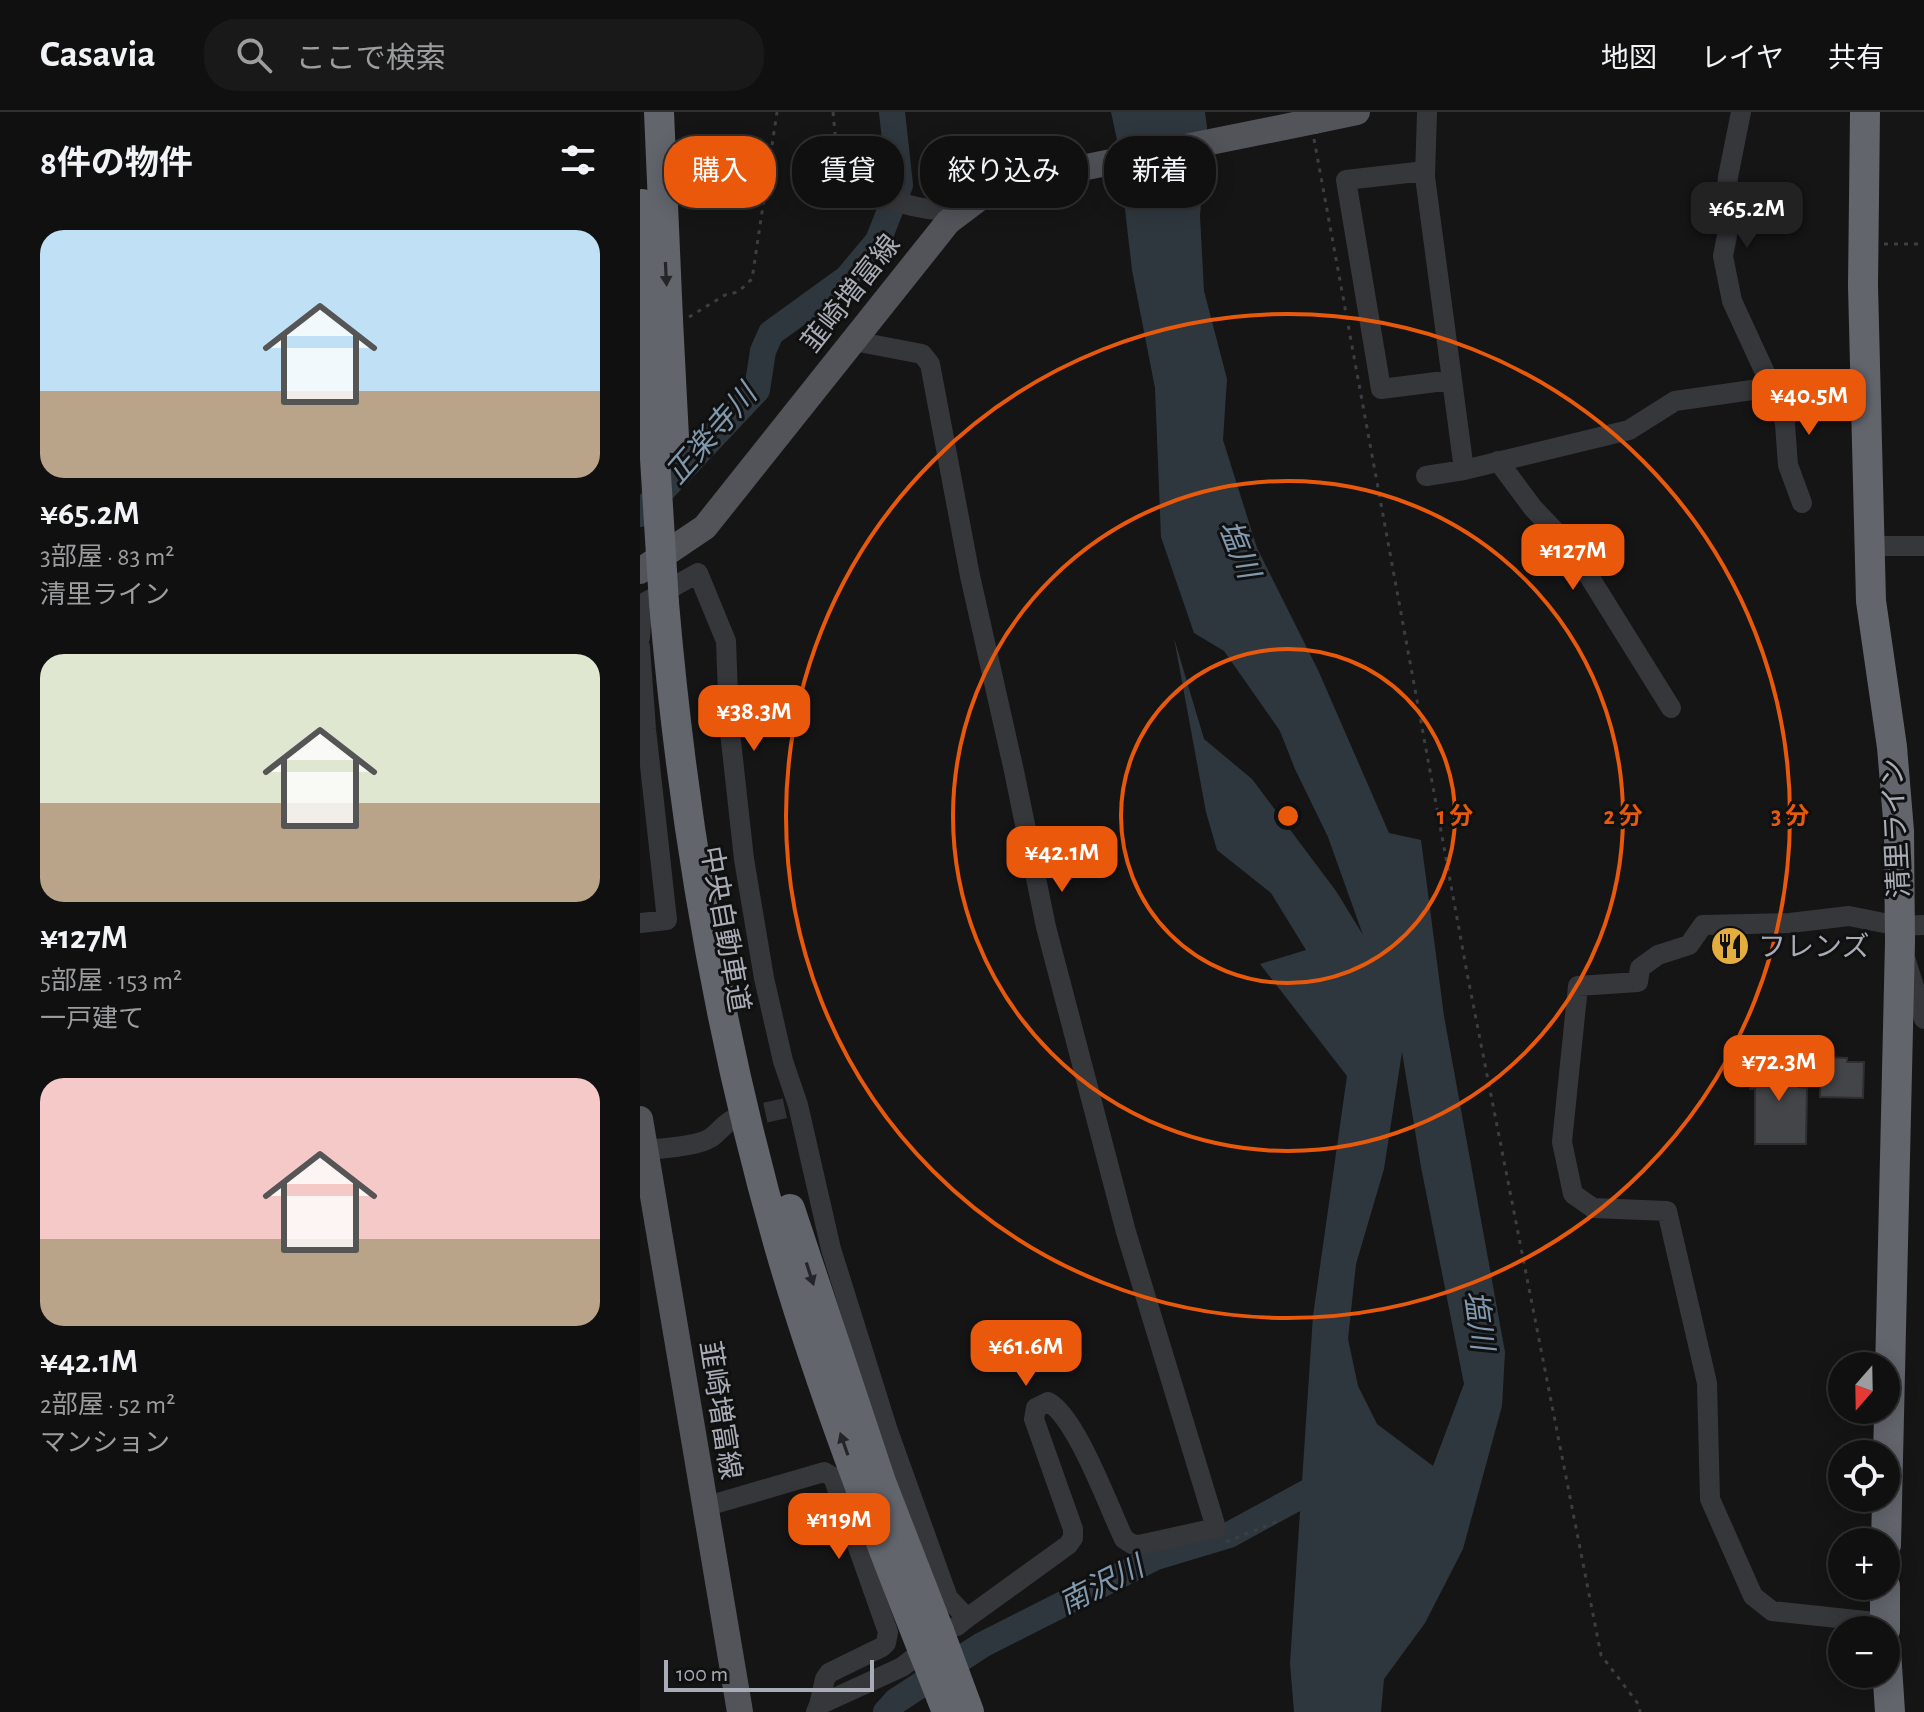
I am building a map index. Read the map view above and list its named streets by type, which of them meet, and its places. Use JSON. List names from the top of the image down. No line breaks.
{"streets":{"highway":["清里ライン","中央自動車道"],"main road":["韮崎増富線"]},"water":["正楽寺川","塩川","南沢川"],"places":{"restaurant":["フレンズ"]},"scale_bar":"100 m","north":"bottom","page":{"header":"Casavia","search":"ここで検索","nav":["地図","レイヤ","共有"],"heading":"8件の物件","chip":["購入","賃貸","絞り込み","新着"],"price":["¥65.2M","¥40.5M","¥127M","¥38.3M","¥42.1M","¥72.3M","¥61.6M","¥119M"],"list":[{"name":"¥65.2M","note":"3部屋 · 83 m² · 清里ライン"},{"name":"¥127M","note":"5部屋 · 153 m² · 一戸建て"},{"name":"¥42.1M","note":"2部屋 · 52 m² · マンション"}],"map_buttons":["+","−"],"scale":"100 m"},"rings":["1 分","2 分","3 分"]}
